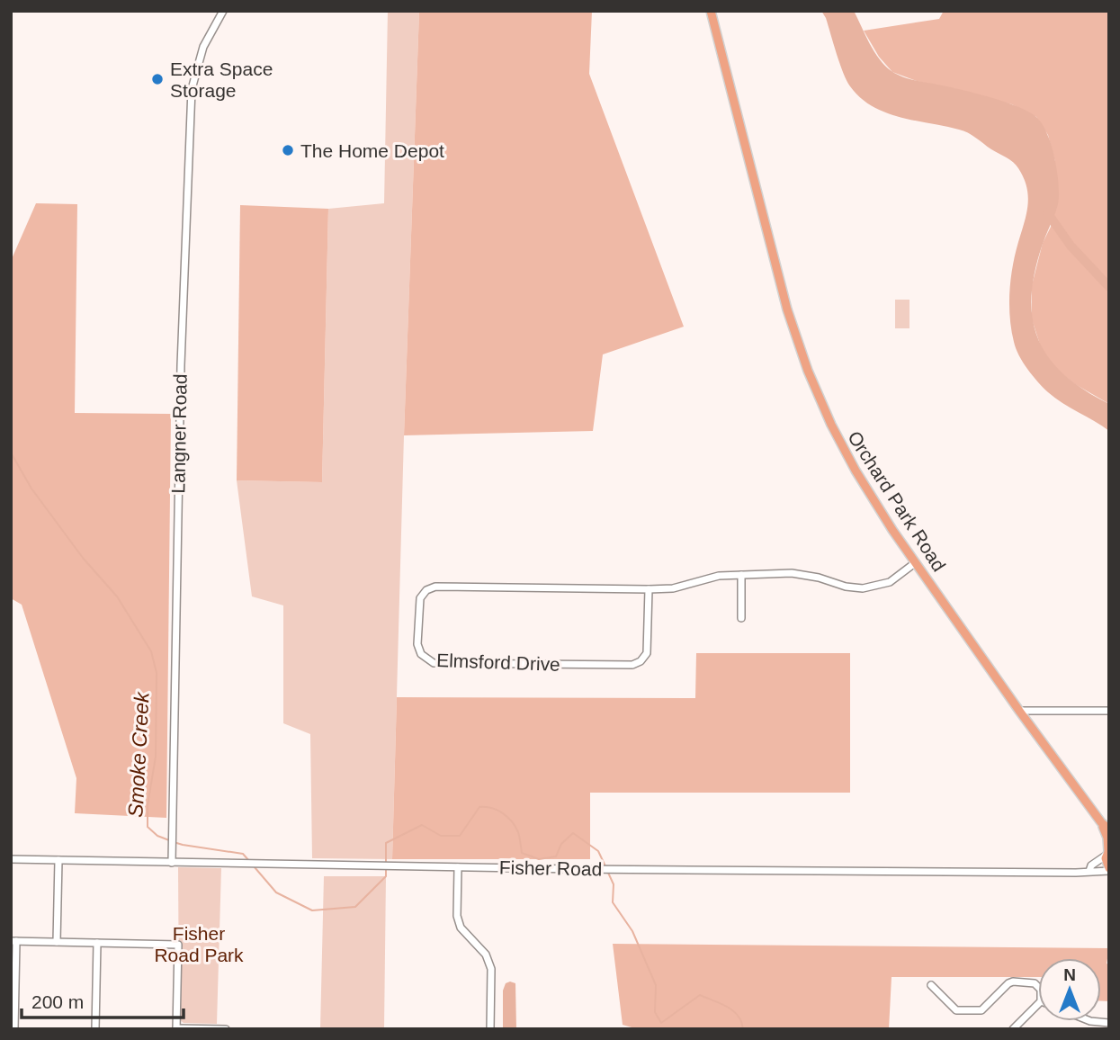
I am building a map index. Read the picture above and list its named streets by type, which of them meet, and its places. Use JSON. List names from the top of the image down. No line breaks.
{"streets":{"main road":["Orchard Park Road"],"street":["Langner Road","Elmsford Drive","Fisher Road"]},"crossings":[["Langner Road","Fisher Road"],["Orchard Park Road","Elmsford Drive"],["Orchard Park Road","Fisher Road"]],"water":["Smoke Creek"],"parks":["Fisher Road Park"],"places":["Extra Space Storage","The Home Depot"],"scale_bar":"200 m","north":"top"}
